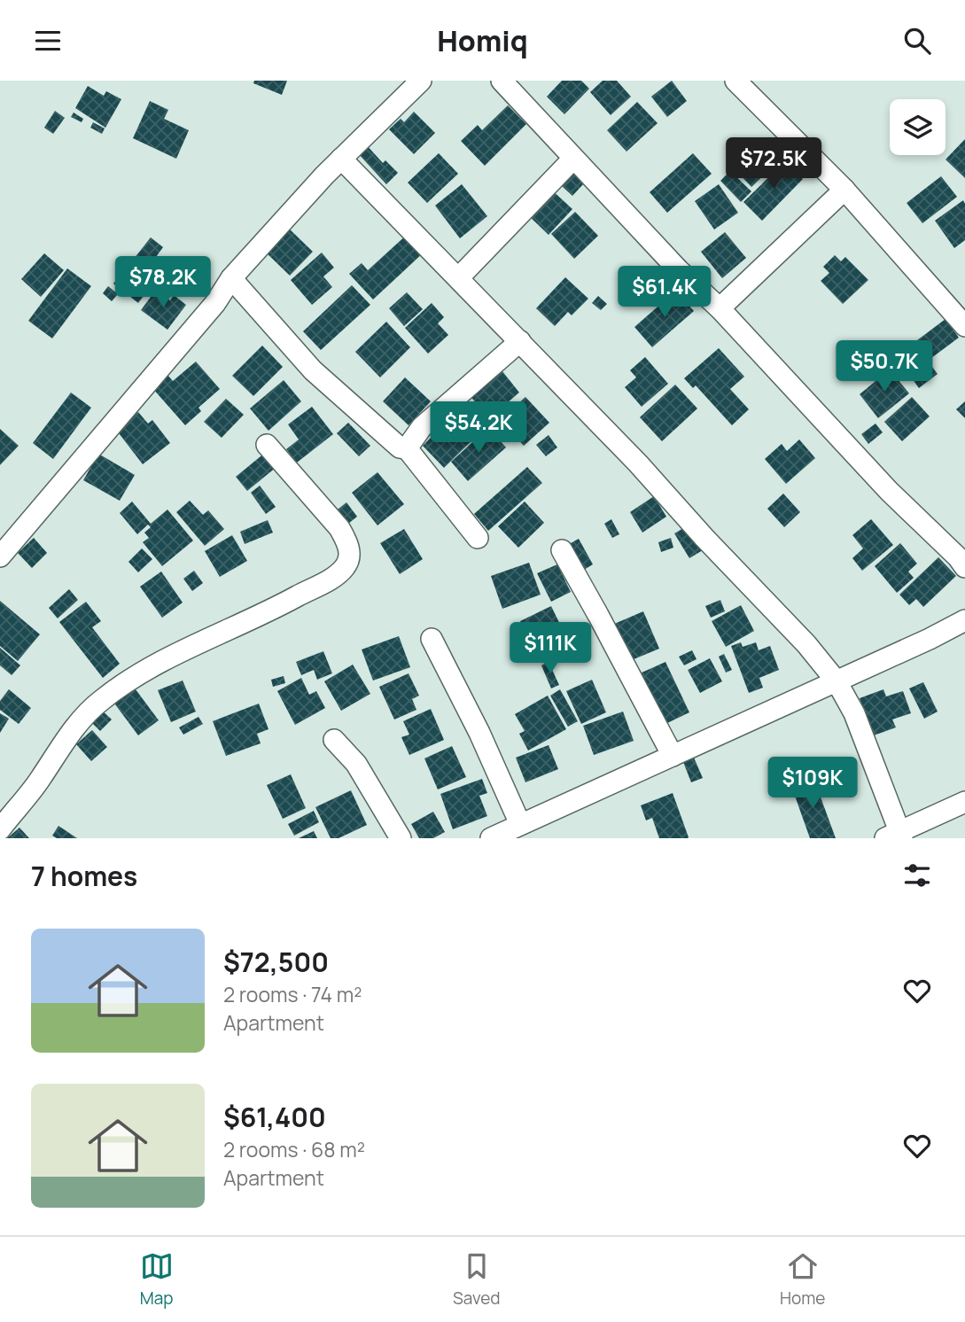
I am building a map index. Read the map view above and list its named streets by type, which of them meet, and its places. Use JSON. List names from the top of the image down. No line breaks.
{"page":{"header":"Homiq","price":["$72.5K","$78.2K","$61.4K","$50.7K","$54.2K","$111K","$109K"],"heading":"7 homes","list":[{"name":"$72,500","note":"2 rooms · 74 m² · Apartment"},{"name":"$61,400","note":"2 rooms · 68 m² · Apartment"}],"tabs":["Map","Saved","Home"]}}
